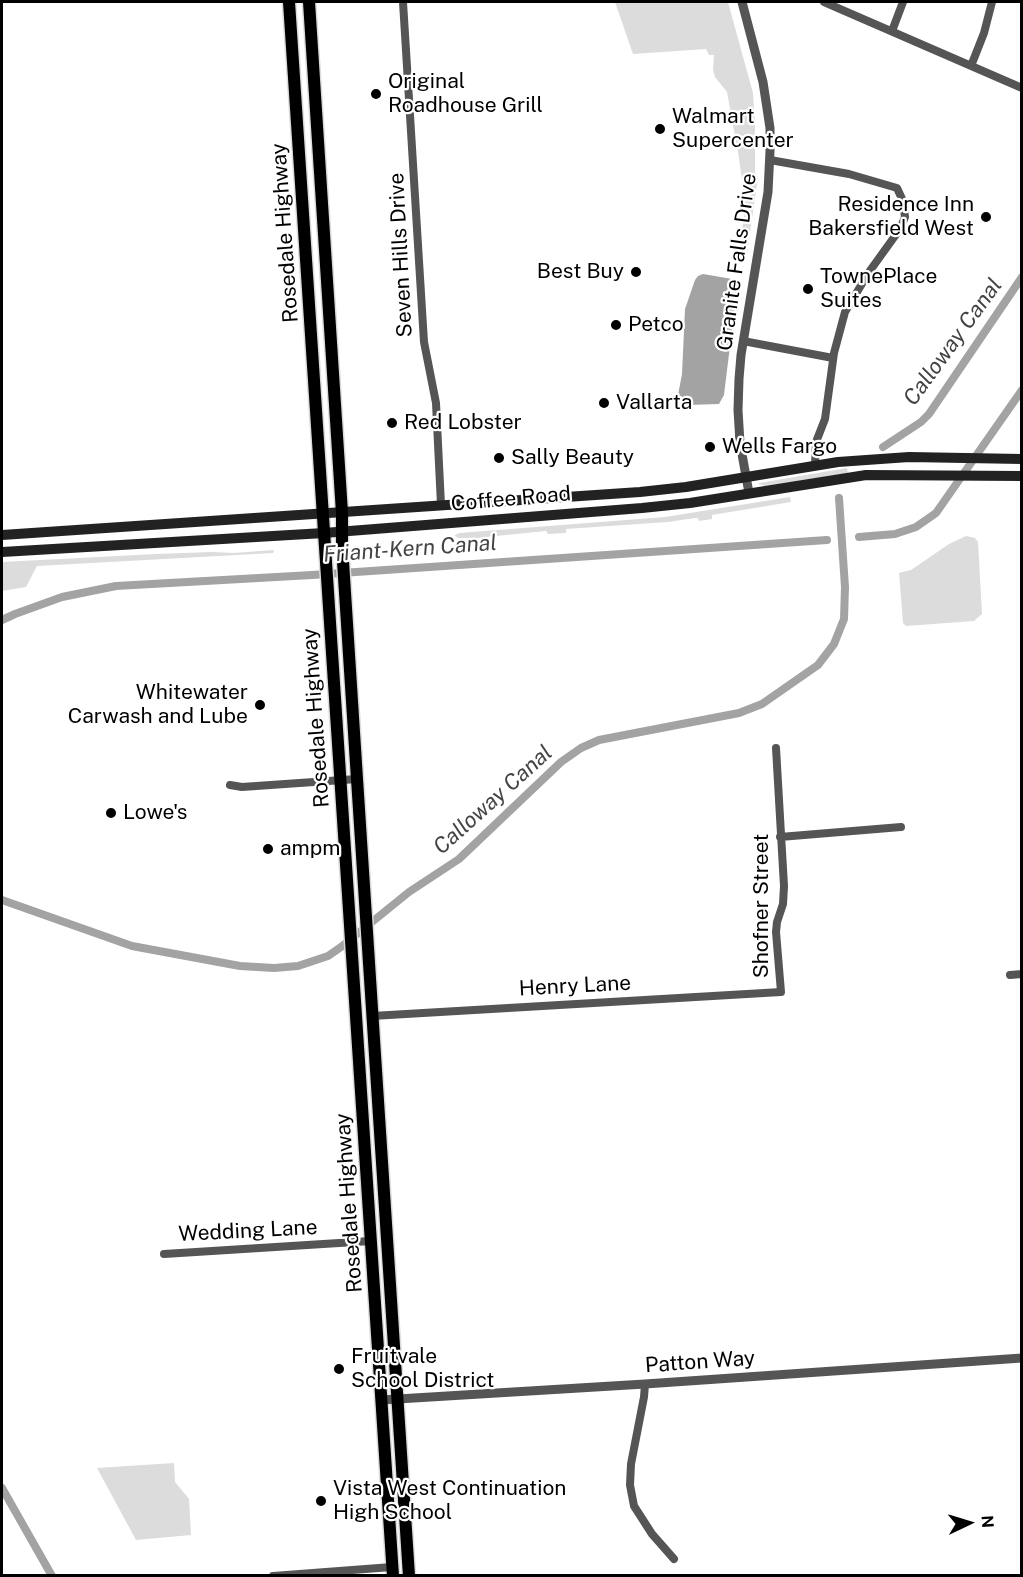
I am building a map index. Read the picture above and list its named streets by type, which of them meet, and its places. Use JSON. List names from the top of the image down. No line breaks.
{"streets":{"main road":["Rosedale Highway","Coffee Road"],"street":["Seven Hills Drive","Granite Falls Drive","Shofner Street","Henry Lane","Wedding Lane","Patton Way"]},"crossings":[["Rosedale Highway","Coffee Road"],["Rosedale Highway","Henry Lane"],["Rosedale Highway","Wedding Lane"],["Rosedale Highway","Patton Way"],["Seven Hills Drive","Coffee Road"],["Granite Falls Drive","Coffee Road"],["Shofner Street","Henry Lane"]],"water":["Calloway Canal","Friant-Kern Canal"],"places":["Original Roadhouse Grill","Walmart Supercenter","Residence Inn Bakersfield West","Best Buy","TownePlace Suites","Petco","Vallarta","Red Lobster","Wells Fargo","Sally Beauty","Whitewater Carwash and Lube","Lowe's","ampm","Fruitvale School District","Vista West Continuation High School"],"north":"right"}
